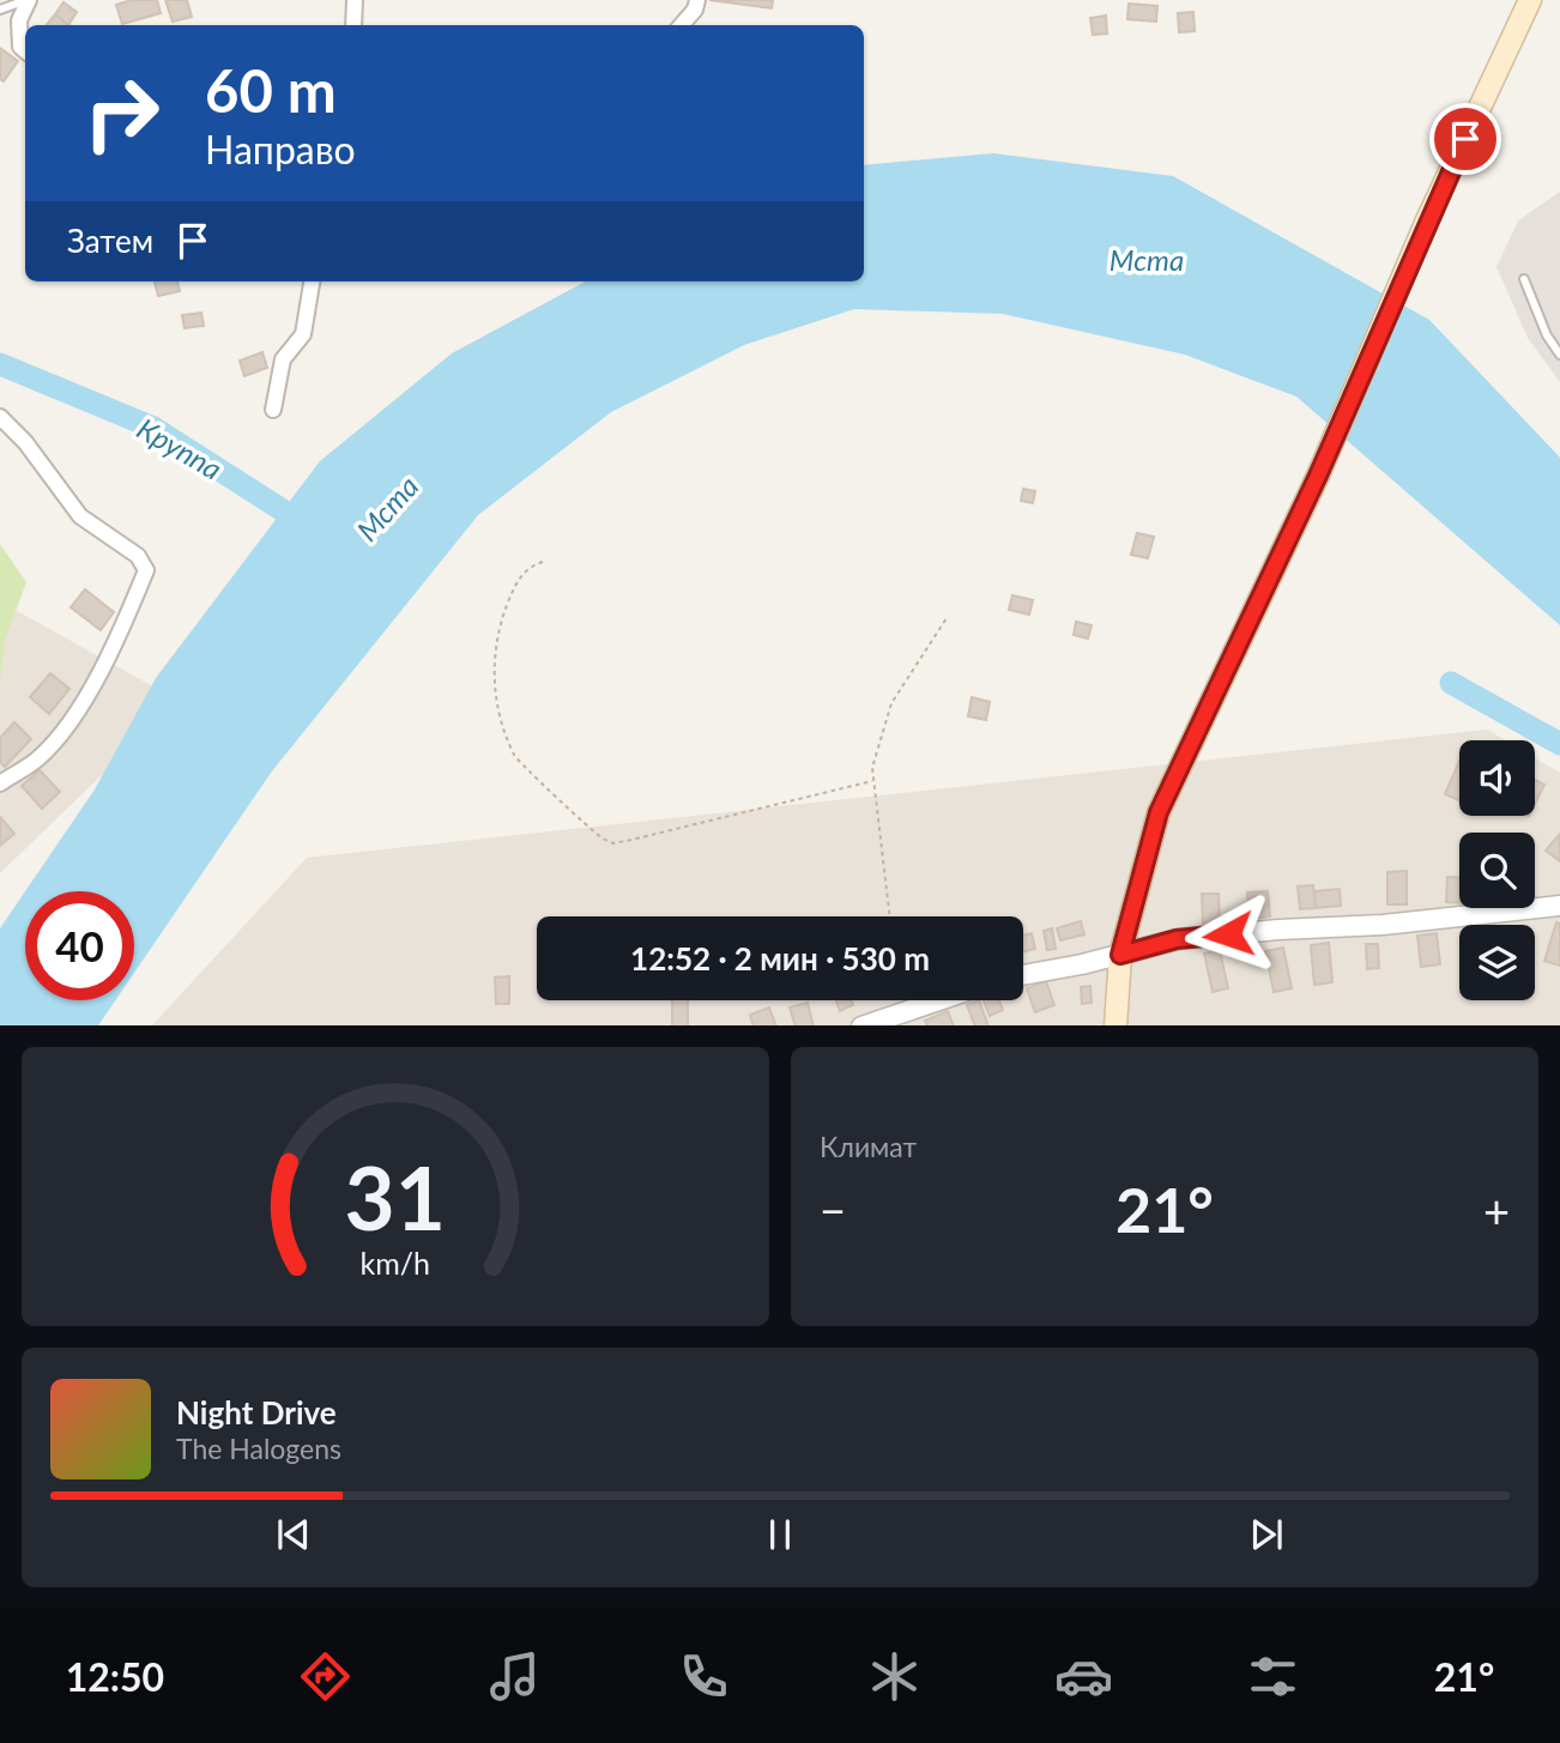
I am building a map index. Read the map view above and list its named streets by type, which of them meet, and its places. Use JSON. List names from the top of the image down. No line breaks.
{"water":["Мста","Круппа"],"page":{"turn":["60 m","Направо"],"then":"Затем","limit":"40","trip":"12:52 · 2 мин · 530 m","tile":"Климат","heat":["−","21°","+"],"song":["Night Drive","The Halogens"],"tabs":["12:50","21°"],"gauge":["31","km/h"]}}
